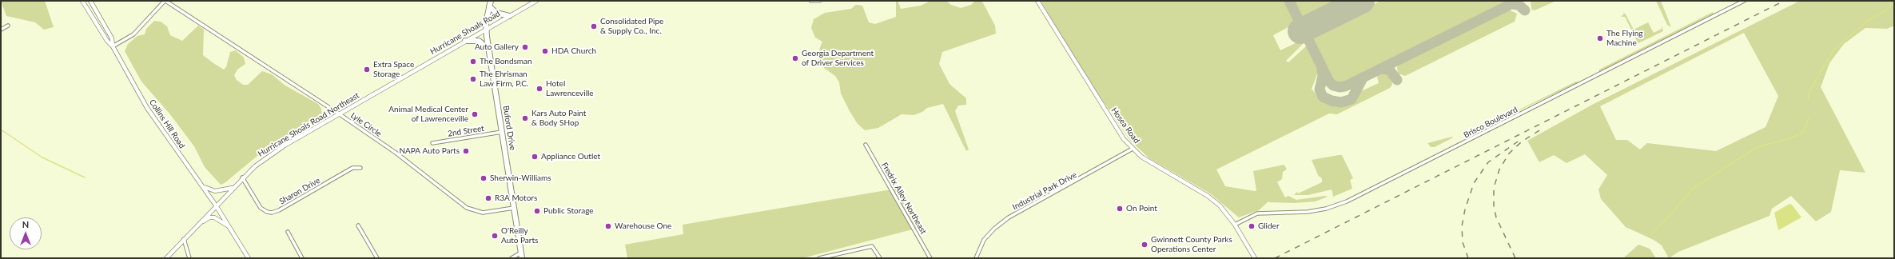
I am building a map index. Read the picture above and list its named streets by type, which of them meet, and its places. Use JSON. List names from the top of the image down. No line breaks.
{"streets":{"highway":["Buford Drive"],"street":["Hurricane Shoals Road","Brisco Boulevard","Collins Hill Road","Hurricane Shoals Road Northeast","Lyle Circle","Hosea Road","2nd Street","Sharon Drive","Industrial Park Drive","Fredrix Alley Northeast"]},"crossings":[["Hurricane Shoals Road","Hurricane Shoals Road Northeast"],["Hurricane Shoals Road","Buford Drive"],["Brisco Boulevard","Hosea Road"],["Collins Hill Road","Hurricane Shoals Road Northeast"],["Hurricane Shoals Road Northeast","Lyle Circle"],["Hurricane Shoals Road Northeast","Sharon Drive"],["Lyle Circle","Buford Drive"],["Hosea Road","Industrial Park Drive"],["Buford Drive","2nd Street"]],"places":["Consolidated Pipe & Supply Co., Inc.","The Flying Machine","Auto Gallery","HDA Church","Georgia Department of Driver Services","The Bondsman","Extra Space Storage","The Ehrisman Law Firm, P.C.","Hotel Lawrenceville","Animal Medical Center of Lawrenceville","Kars Auto Paint & Body SHop","NAPA Auto Parts","Appliance Outlet","Sherwin-Williams","R3A Motors","On Point","Public Storage","Warehouse One","Glider","O'Reilly Auto Parts","Gwinnett County Parks Operations Center"],"north":"top"}
